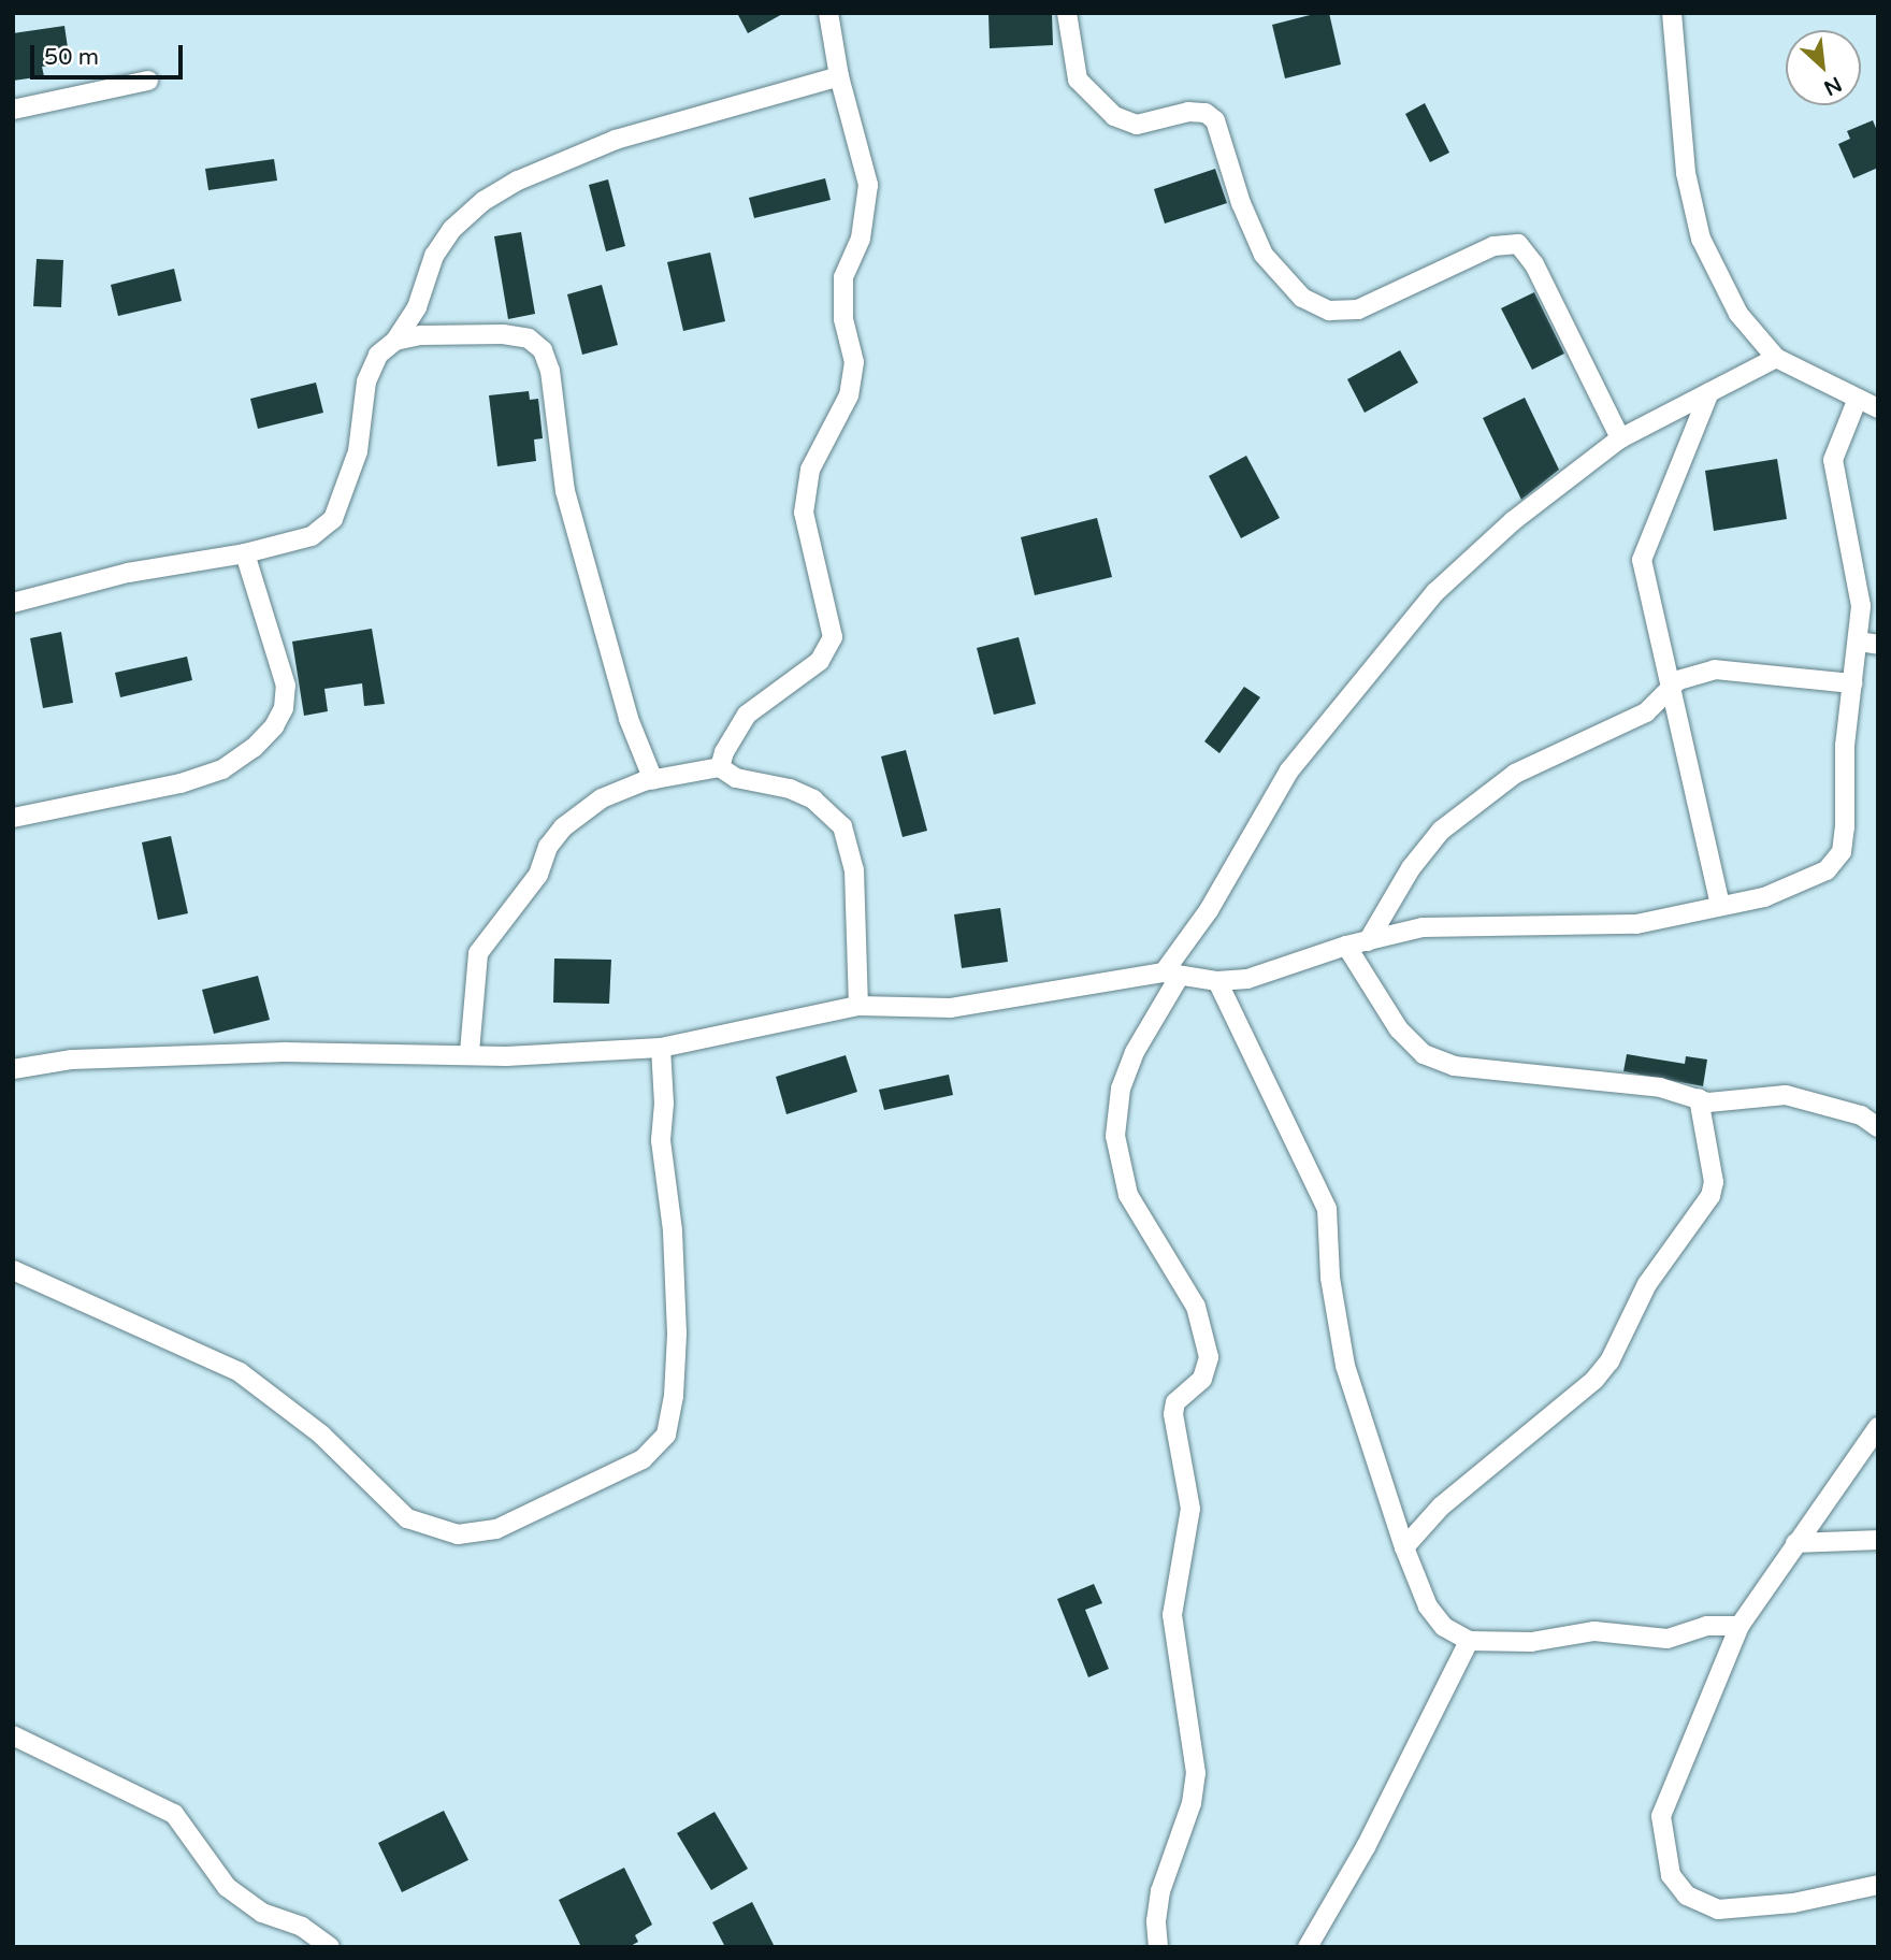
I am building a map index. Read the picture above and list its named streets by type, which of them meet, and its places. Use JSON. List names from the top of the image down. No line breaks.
{"scale_bar":"50 m","north":"bottom right"}
